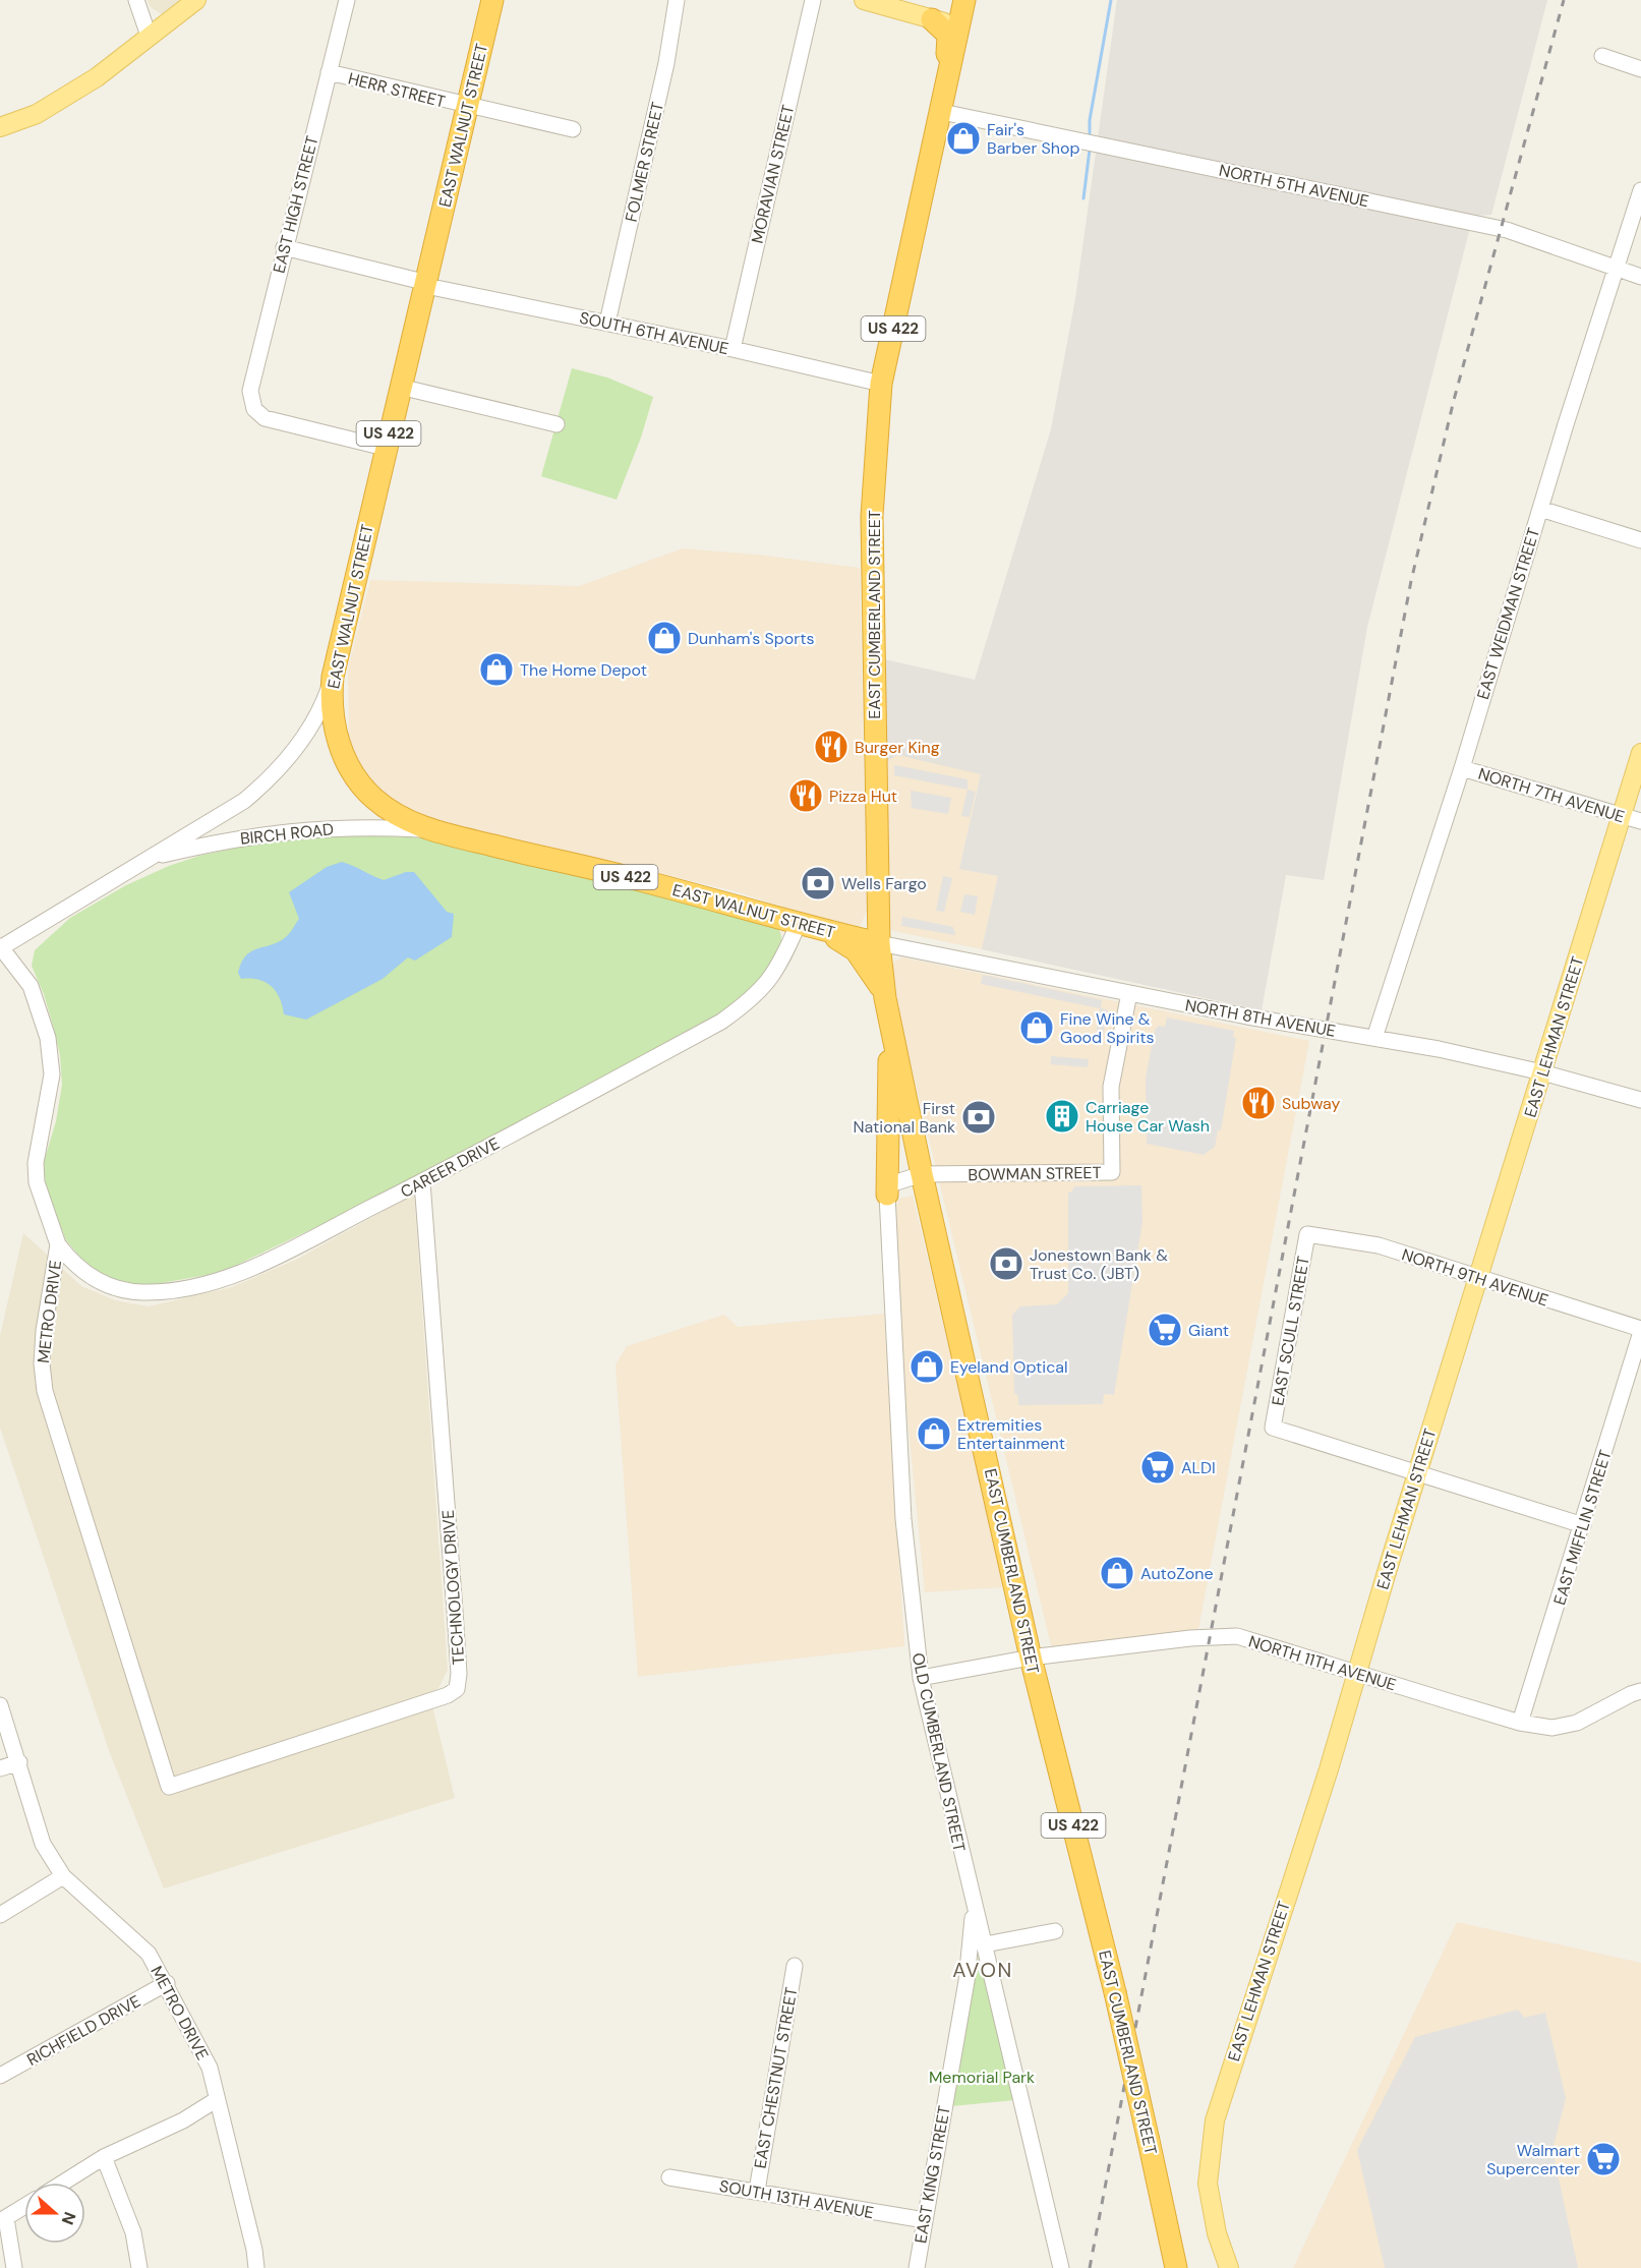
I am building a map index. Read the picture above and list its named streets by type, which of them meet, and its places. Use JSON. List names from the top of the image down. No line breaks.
{"streets":{"highway":["EAST WALNUT STREET","US 422","EAST CUMBERLAND STREET"],"main road":["EAST LEHMAN STREET"],"street":["HERR STREET","FOLMER STREET","MORAVIAN STREET","NORTH 5TH AVENUE","EAST HIGH STREET","SOUTH 6TH AVENUE","EAST WEIDMAN STREET","NORTH 7TH AVENUE","BIRCH ROAD","NORTH 8TH AVENUE","CAREER DRIVE","BOWMAN STREET","NORTH 9TH AVENUE","METRO DRIVE","EAST SCULL STREET","EAST MIFFLIN STREET","TECHNOLOGY DRIVE","NORTH 11TH AVENUE","OLD CUMBERLAND STREET","RICHFIELD DRIVE","EAST CHESTNUT STREET","EAST KING STREET","SOUTH 13TH AVENUE"]},"crossings":[["HERR STREET","EAST WALNUT STREET"],["HERR STREET","EAST HIGH STREET"],["EAST WALNUT STREET","EAST HIGH STREET"],["EAST WALNUT STREET","US 422"],["EAST WALNUT STREET","SOUTH 6TH AVENUE"],["EAST WALNUT STREET","EAST CUMBERLAND STREET"],["EAST WALNUT STREET","BIRCH ROAD"],["EAST WALNUT STREET","NORTH 8TH AVENUE"],["EAST WALNUT STREET","CAREER DRIVE"],["FOLMER STREET","SOUTH 6TH AVENUE"],["MORAVIAN STREET","SOUTH 6TH AVENUE"],["NORTH 5TH AVENUE","EAST WEIDMAN STREET"],["NORTH 5TH AVENUE","EAST CUMBERLAND STREET"],["EAST HIGH STREET","SOUTH 6TH AVENUE"],["US 422","EAST CUMBERLAND STREET"],["SOUTH 6TH AVENUE","EAST CUMBERLAND STREET"],["EAST WEIDMAN STREET","NORTH 7TH AVENUE"],["EAST WEIDMAN STREET","NORTH 8TH AVENUE"],["EAST CUMBERLAND STREET","NORTH 8TH AVENUE"],["EAST CUMBERLAND STREET","BOWMAN STREET"],["EAST CUMBERLAND STREET","NORTH 11TH AVENUE"],["NORTH 7TH AVENUE","EAST LEHMAN STREET"],["BIRCH ROAD","METRO DRIVE"],["NORTH 8TH AVENUE","EAST LEHMAN STREET"],["NORTH 8TH AVENUE","BOWMAN STREET"],["EAST LEHMAN STREET","NORTH 9TH AVENUE"],["EAST LEHMAN STREET","EAST SCULL STREET"],["EAST LEHMAN STREET","NORTH 11TH AVENUE"],["CAREER DRIVE","METRO DRIVE"],["CAREER DRIVE","TECHNOLOGY DRIVE"],["NORTH 9TH AVENUE","EAST SCULL STREET"],["NORTH 9TH AVENUE","EAST MIFFLIN STREET"],["METRO DRIVE","TECHNOLOGY DRIVE"],["METRO DRIVE","RICHFIELD DRIVE"],["EAST MIFFLIN STREET","NORTH 11TH AVENUE"],["NORTH 11TH AVENUE","OLD CUMBERLAND STREET"],["OLD CUMBERLAND STREET","EAST KING STREET"],["EAST CHESTNUT STREET","SOUTH 13TH AVENUE"],["EAST KING STREET","SOUTH 13TH AVENUE"]],"districts":["AVON"],"parks":["Memorial Park"],"places":{"shop":["Fair's Barber Shop","Dunham's Sports","The Home Depot","Fine Wine & Good Spirits","Eyeland Optical","Extremities Entertainment","AutoZone"],"restaurant":["Burger King","Pizza Hut","Subway"],"bank":["Wells Fargo","First National Bank","Jonestown Bank & Trust Co. (JBT)"],"building":["Carriage House Car Wash"],"supermarket":["Giant","ALDI","Walmart Supercenter"]},"north":"right"}
